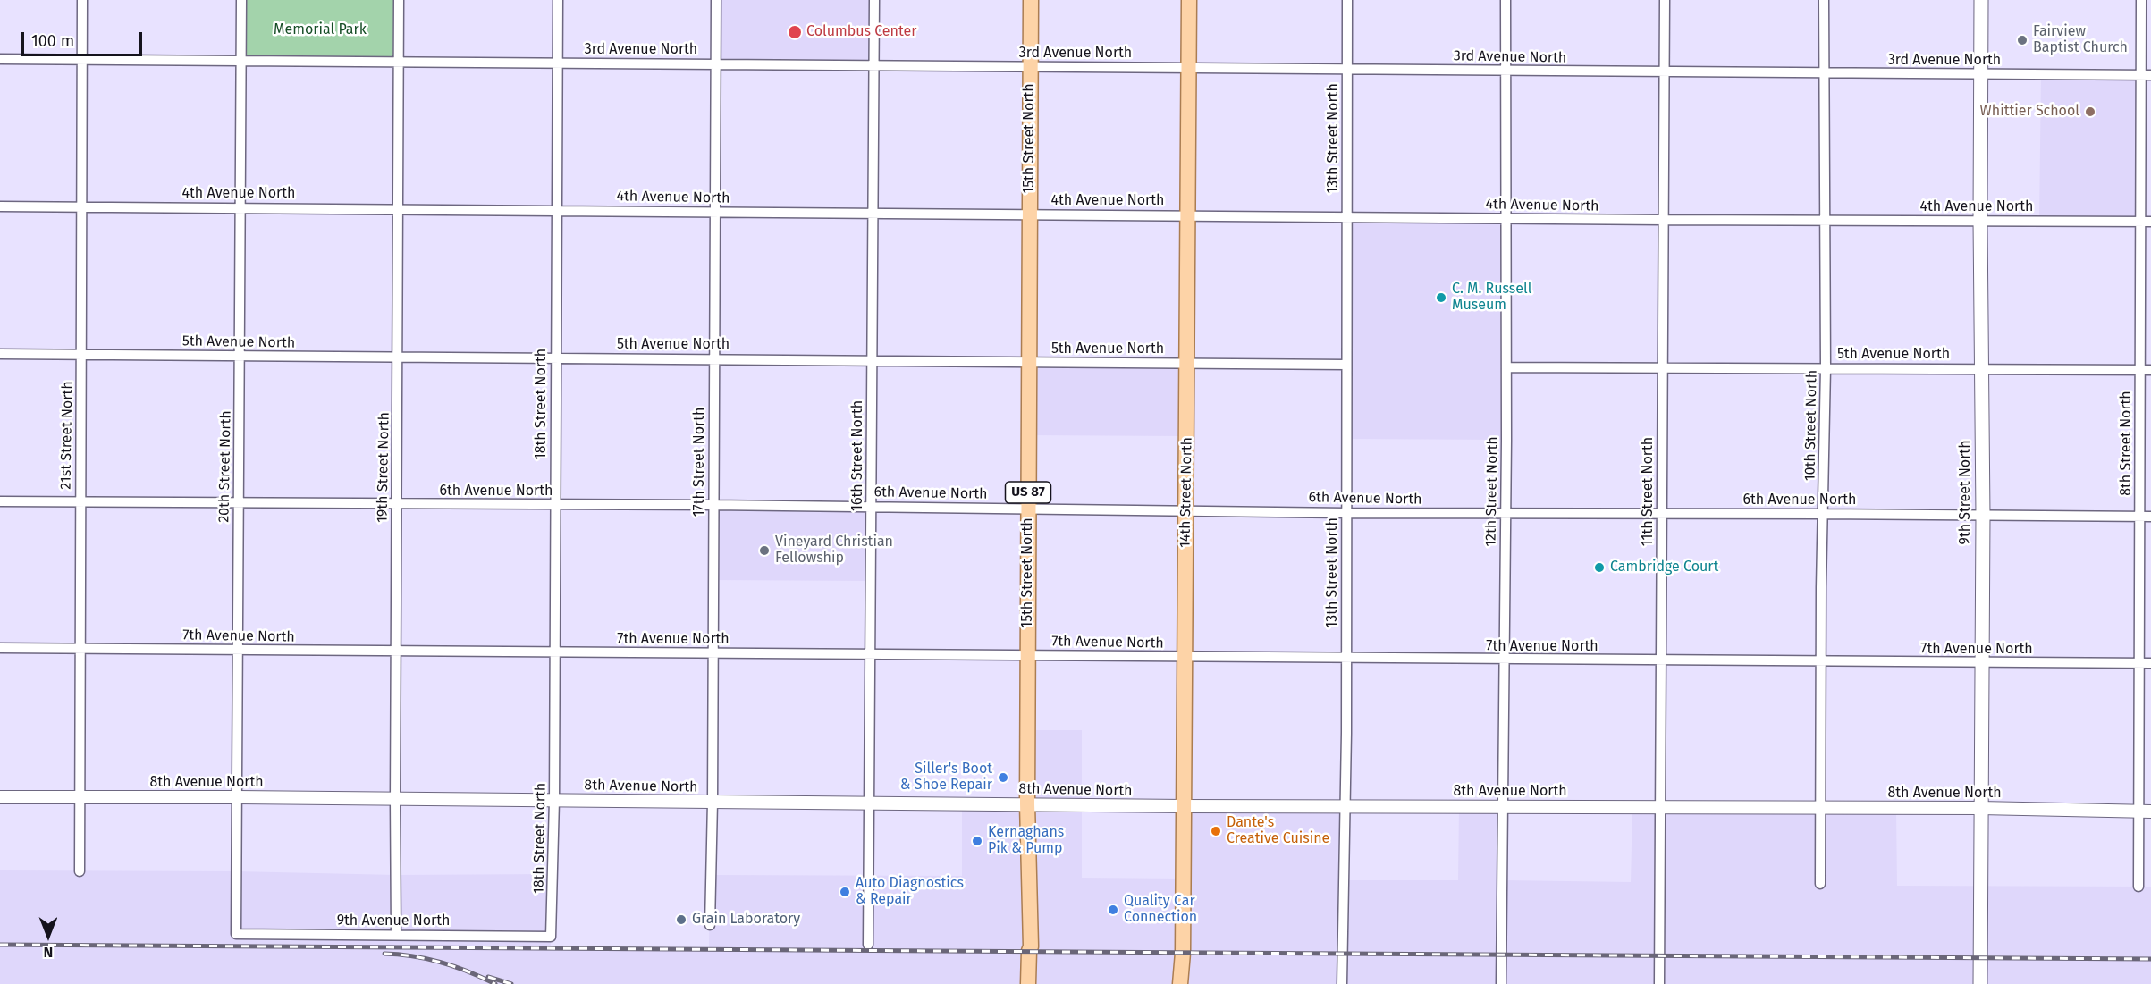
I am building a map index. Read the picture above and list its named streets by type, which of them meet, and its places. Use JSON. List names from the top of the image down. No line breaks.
{"streets":{"main road":["15th Street North","US 87","14th Street North","9th Street North"],"street":["3rd Avenue North","13th Street North","4th Avenue North","5th Avenue North","18th Street North","10th Street North","21st Street North","8th Street North","16th Street North","17th Street North","20th Street North","19th Street North","6th Avenue North","12th Street North","11th Street North","7th Avenue North","8th Avenue North","9th Avenue North"]},"crossings":[["3rd Avenue North","15th Street North"],["3rd Avenue North","13th Street North"],["3rd Avenue North","18th Street North"],["3rd Avenue North","10th Street North"],["3rd Avenue North","21st Street North"],["3rd Avenue North","8th Street North"],["3rd Avenue North","16th Street North"],["3rd Avenue North","17th Street North"],["3rd Avenue North","20th Street North"],["3rd Avenue North","19th Street North"],["3rd Avenue North","12th Street North"],["3rd Avenue North","11th Street North"],["3rd Avenue North","14th Street North"],["3rd Avenue North","9th Street North"],["15th Street North","4th Avenue North"],["15th Street North","5th Avenue North"],["15th Street North","6th Avenue North"],["15th Street North","7th Avenue North"],["15th Street North","8th Avenue North"],["13th Street North","4th Avenue North"],["13th Street North","5th Avenue North"],["13th Street North","6th Avenue North"],["13th Street North","7th Avenue North"],["13th Street North","8th Avenue North"],["4th Avenue North","18th Street North"],["4th Avenue North","10th Street North"],["4th Avenue North","21st Street North"],["4th Avenue North","8th Street North"],["4th Avenue North","16th Street North"],["4th Avenue North","17th Street North"],["4th Avenue North","20th Street North"],["4th Avenue North","19th Street North"],["4th Avenue North","12th Street North"],["4th Avenue North","11th Street North"],["4th Avenue North","14th Street North"],["4th Avenue North","9th Street North"],["5th Avenue North","18th Street North"],["5th Avenue North","10th Street North"],["5th Avenue North","21st Street North"],["5th Avenue North","8th Street North"],["5th Avenue North","16th Street North"],["5th Avenue North","17th Street North"],["5th Avenue North","20th Street North"],["5th Avenue North","19th Street North"],["5th Avenue North","12th Street North"],["5th Avenue North","11th Street North"],["5th Avenue North","14th Street North"],["5th Avenue North","9th Street North"],["18th Street North","6th Avenue North"],["18th Street North","7th Avenue North"],["18th Street North","8th Avenue North"],["18th Street North","9th Avenue North"],["10th Street North","6th Avenue North"],["10th Street North","7th Avenue North"],["10th Street North","8th Avenue North"],["21st Street North","6th Avenue North"],["21st Street North","7th Avenue North"],["21st Street North","8th Avenue North"],["8th Street North","6th Avenue North"],["8th Street North","7th Avenue North"],["8th Street North","8th Avenue North"],["16th Street North","6th Avenue North"],["16th Street North","7th Avenue North"],["16th Street North","8th Avenue North"],["17th Street North","6th Avenue North"],["17th Street North","7th Avenue North"],["17th Street North","8th Avenue North"],["20th Street North","6th Avenue North"],["20th Street North","7th Avenue North"],["20th Street North","8th Avenue North"],["20th Street North","9th Avenue North"],["19th Street North","6th Avenue North"],["19th Street North","7th Avenue North"],["19th Street North","8th Avenue North"],["19th Street North","9th Avenue North"],["6th Avenue North","12th Street North"],["6th Avenue North","11th Street North"],["6th Avenue North","14th Street North"],["6th Avenue North","9th Street North"],["12th Street North","7th Avenue North"],["12th Street North","8th Avenue North"],["11th Street North","7th Avenue North"],["11th Street North","8th Avenue North"],["14th Street North","7th Avenue North"],["14th Street North","8th Avenue North"],["9th Street North","7th Avenue North"],["9th Street North","8th Avenue North"]],"parks":["Memorial Park"],"places":["Columbus Center","Fairview Baptist Church","Whittier School","C. M. Russell Museum","Vineyard Christian Fellowship","Cambridge Court","Siller's Boot & Shoe Repair","Dante's Creative Cuisine","Kernaghans Pik & Pump","Auto Diagnostics & Repair","Quality Car Connection","Grain Laboratory"],"scale_bar":"100 m","north":"bottom"}
